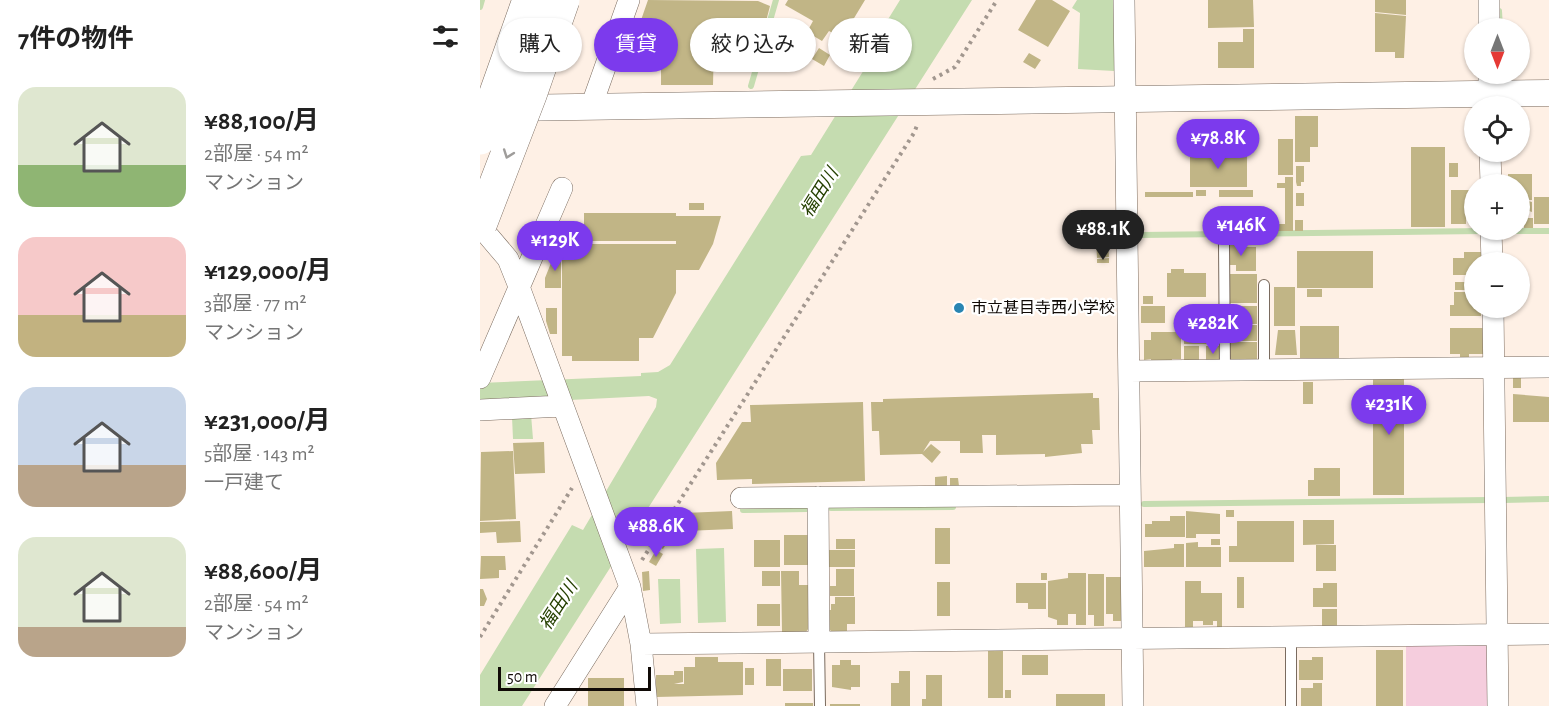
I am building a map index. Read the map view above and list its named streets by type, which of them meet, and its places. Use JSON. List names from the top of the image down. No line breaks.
{"water":["福田川"],"places":["市立甚目寺西小学校"],"scale_bar":"50 m","north":"bottom","page":{"heading":"7件の物件","map_buttons":["+","−"],"chip":["購入","賃貸","絞り込み","新着"],"list":[{"name":"¥88,100/月","note":"2部屋 · 54 m² · マンション"},{"name":"¥129,000/月","note":"3部屋 · 77 m² · マンション"},{"name":"¥231,000/月","note":"5部屋 · 143 m² · 一戸建て"},{"name":"¥88,600/月","note":"2部屋 · 54 m² · マンション"}],"price":["¥78.8K","¥146K","¥88.1K","¥129K","¥282K","¥231K","¥88.6K"],"scale":"50 m"}}
